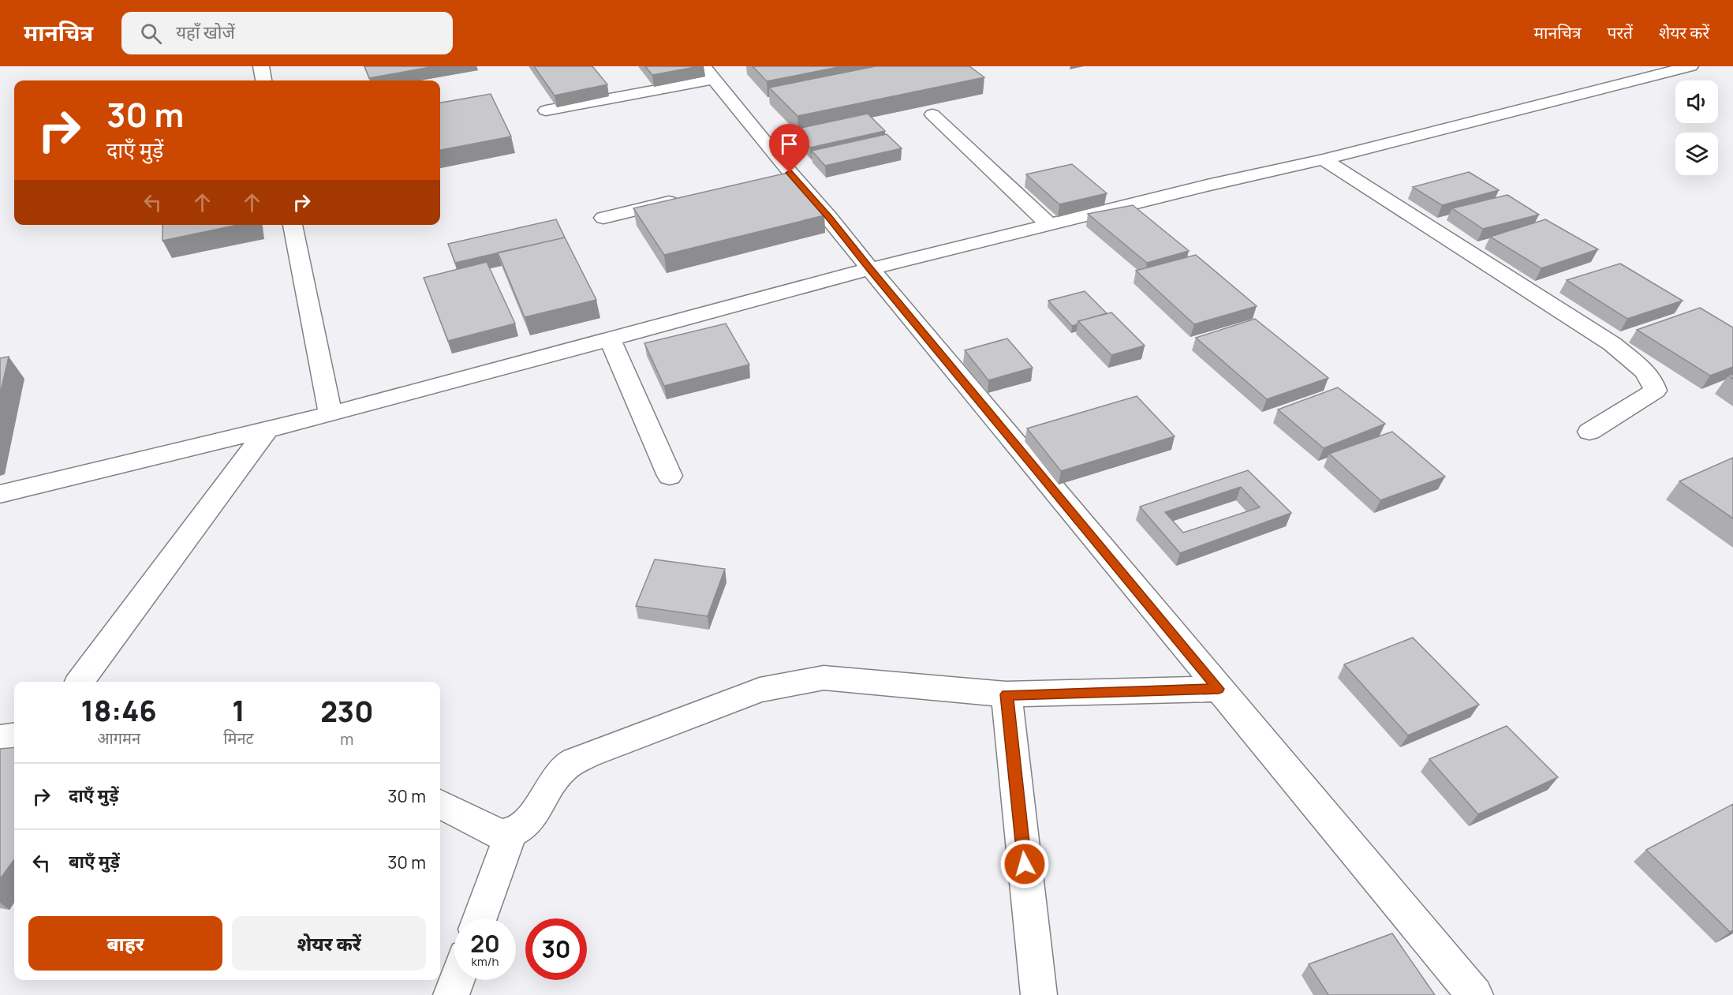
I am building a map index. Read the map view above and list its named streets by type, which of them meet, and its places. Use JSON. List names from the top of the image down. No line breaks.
{"page":{"header":"मानचित्र","search":"यहाँ खोजें","nav":["मानचित्र","परतें","शेयर करें"],"turn":["30 m","दाएँ मुड़ें"],"eta":["18:46","आगमन","1","मिनट","230","m"],"list":[{"name":"दाएँ मुड़ें","value":"30 m"},{"name":"बाएँ मुड़ें","value":"30 m"}],"buttons":["बाहर","शेयर करें"],"speed":"20 km/h","limit":"30"}}
